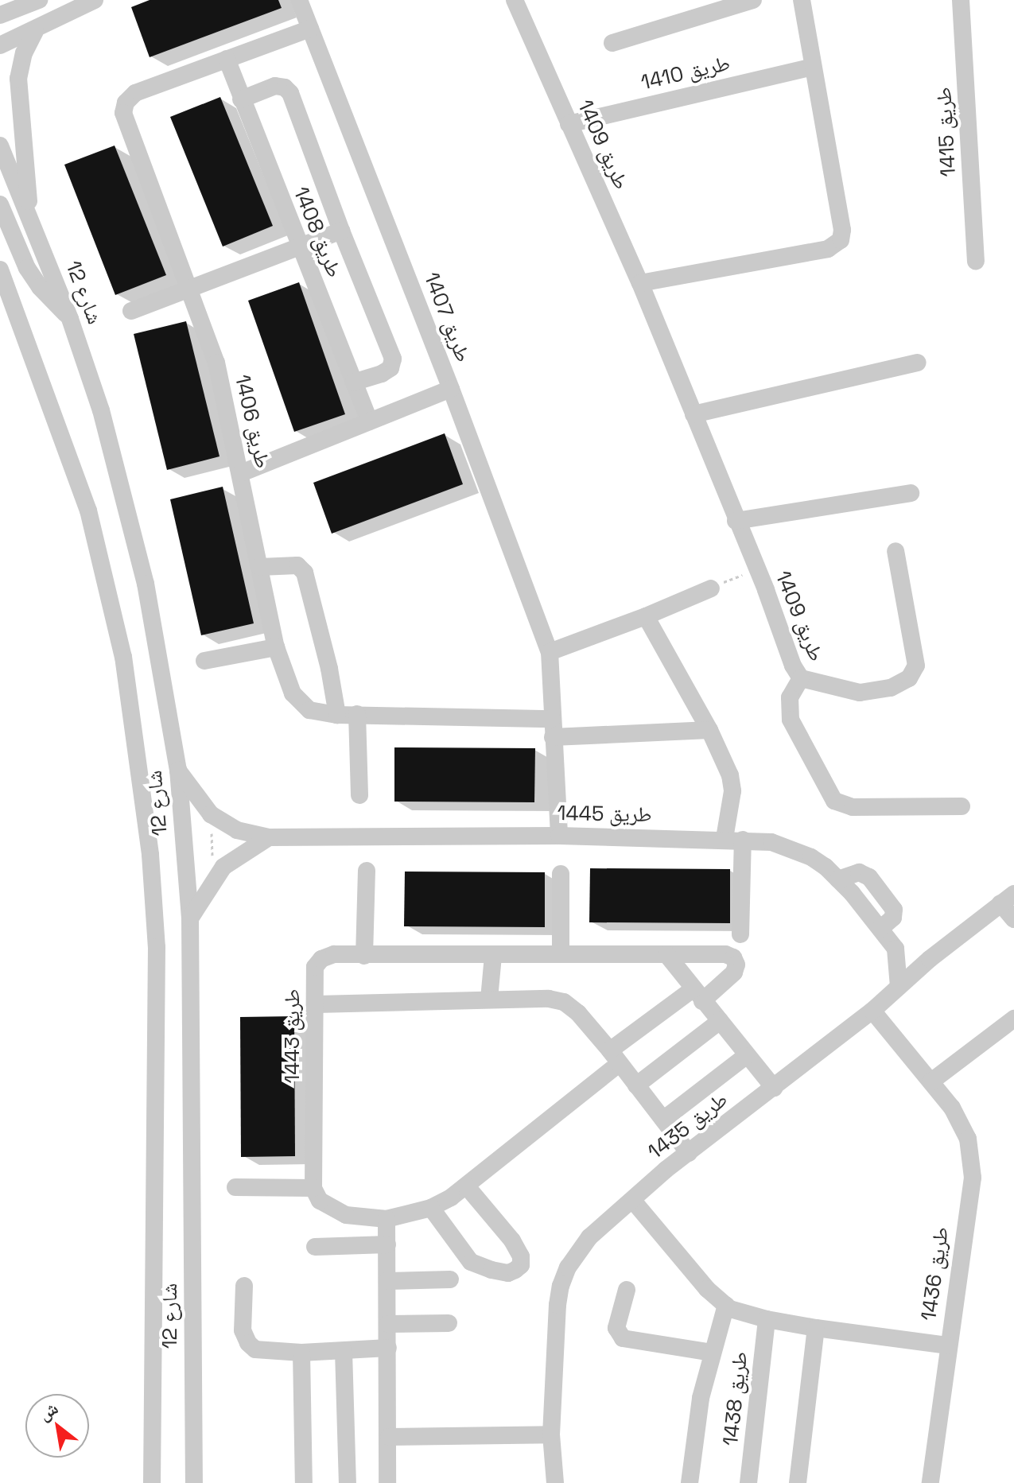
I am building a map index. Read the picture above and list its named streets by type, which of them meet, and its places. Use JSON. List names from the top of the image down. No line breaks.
{"streets":{"street":["طريق 1410","طريق 1415","طريق 1409","طريق 1408","شارع 12","طريق 1407","طريق 1406","طريق 1445","طريق 1443","طريق 1435","طريق 1436","طريق 1438"]},"crossings":[["طريق 1410","طريق 1409"],["طريق 1408","طريق 1406"],["شارع 12","طريق 1445"],["طريق 1407","طريق 1406"],["طريق 1407","طريق 1445"],["طريق 1435","طريق 1436"]],"north":"top left"}
